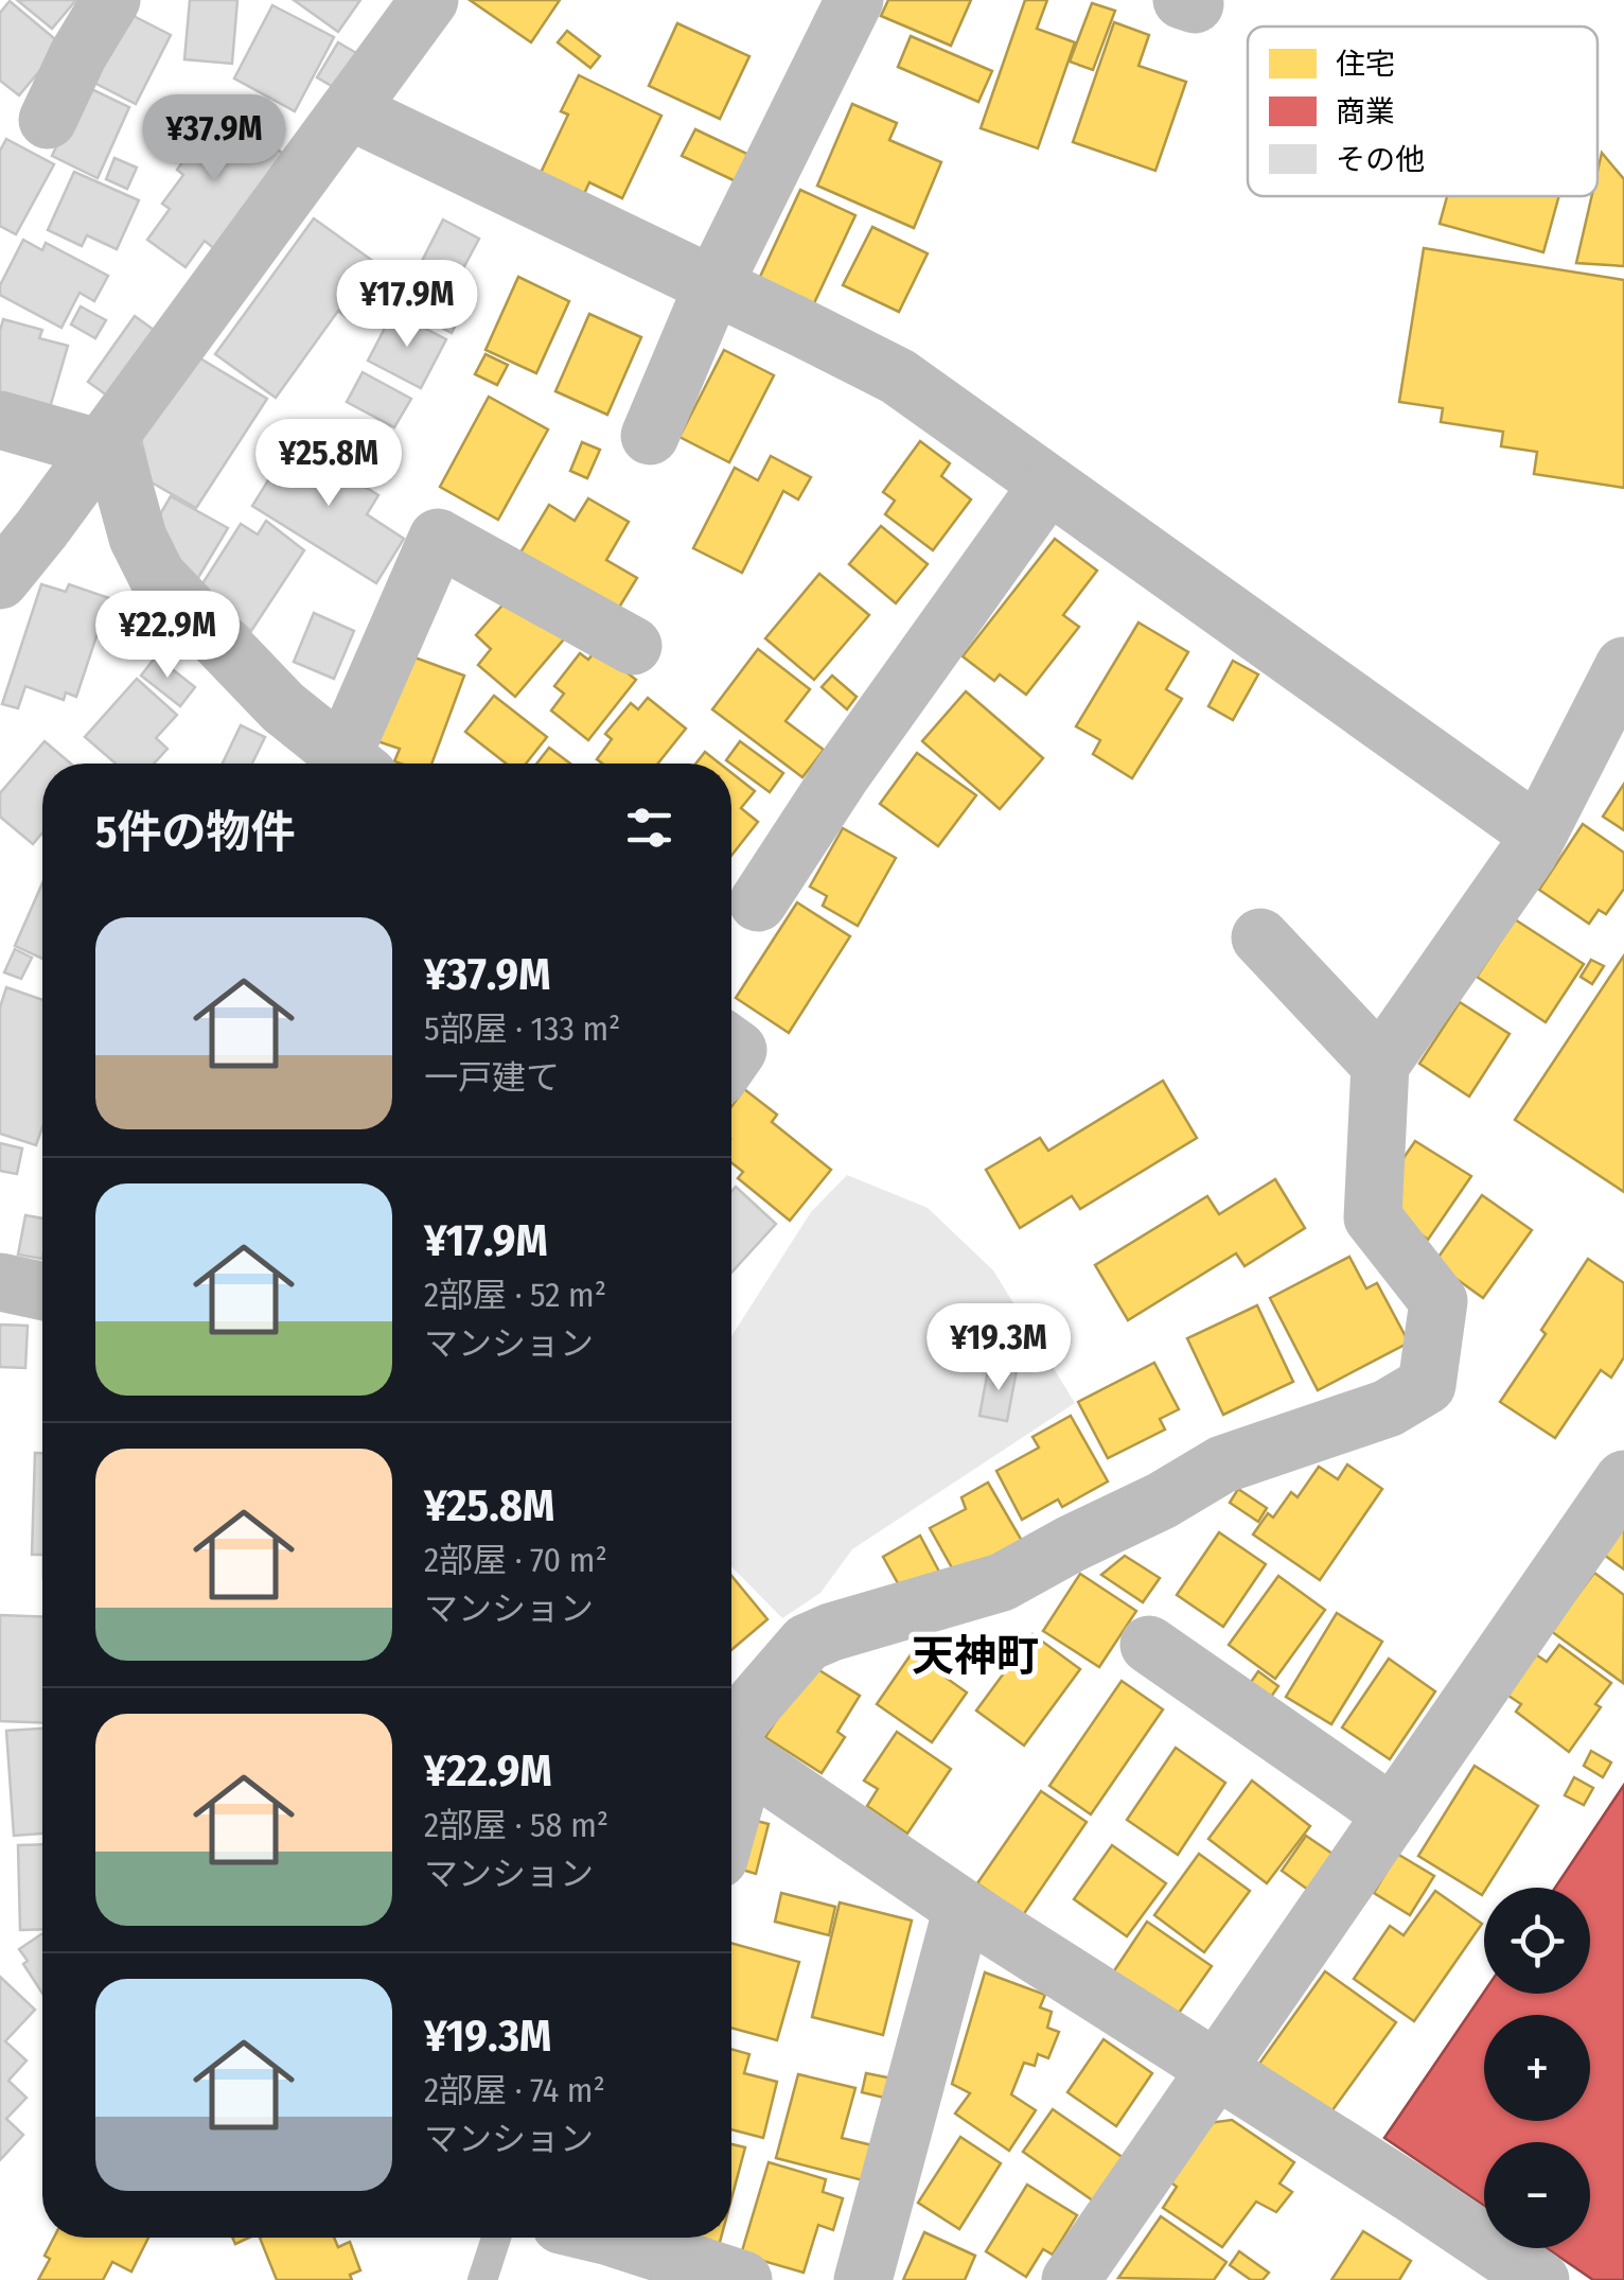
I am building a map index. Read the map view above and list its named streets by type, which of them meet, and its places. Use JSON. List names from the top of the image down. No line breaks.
{"districts":["天神町"],"legend":["住宅","商業","その他"],"page":{"price":["¥37.9M","¥17.9M","¥25.8M","¥22.9M","¥19.3M"],"heading":"5件の物件","list":[{"name":"¥37.9M","note":"5部屋 · 133 m² · 一戸建て"},{"name":"¥17.9M","note":"2部屋 · 52 m² · マンション"},{"name":"¥25.8M","note":"2部屋 · 70 m² · マンション"},{"name":"¥22.9M","note":"2部屋 · 58 m² · マンション"},{"name":"¥19.3M","note":"2部屋 · 74 m² · マンション"}],"map_buttons":["+","−"]}}
